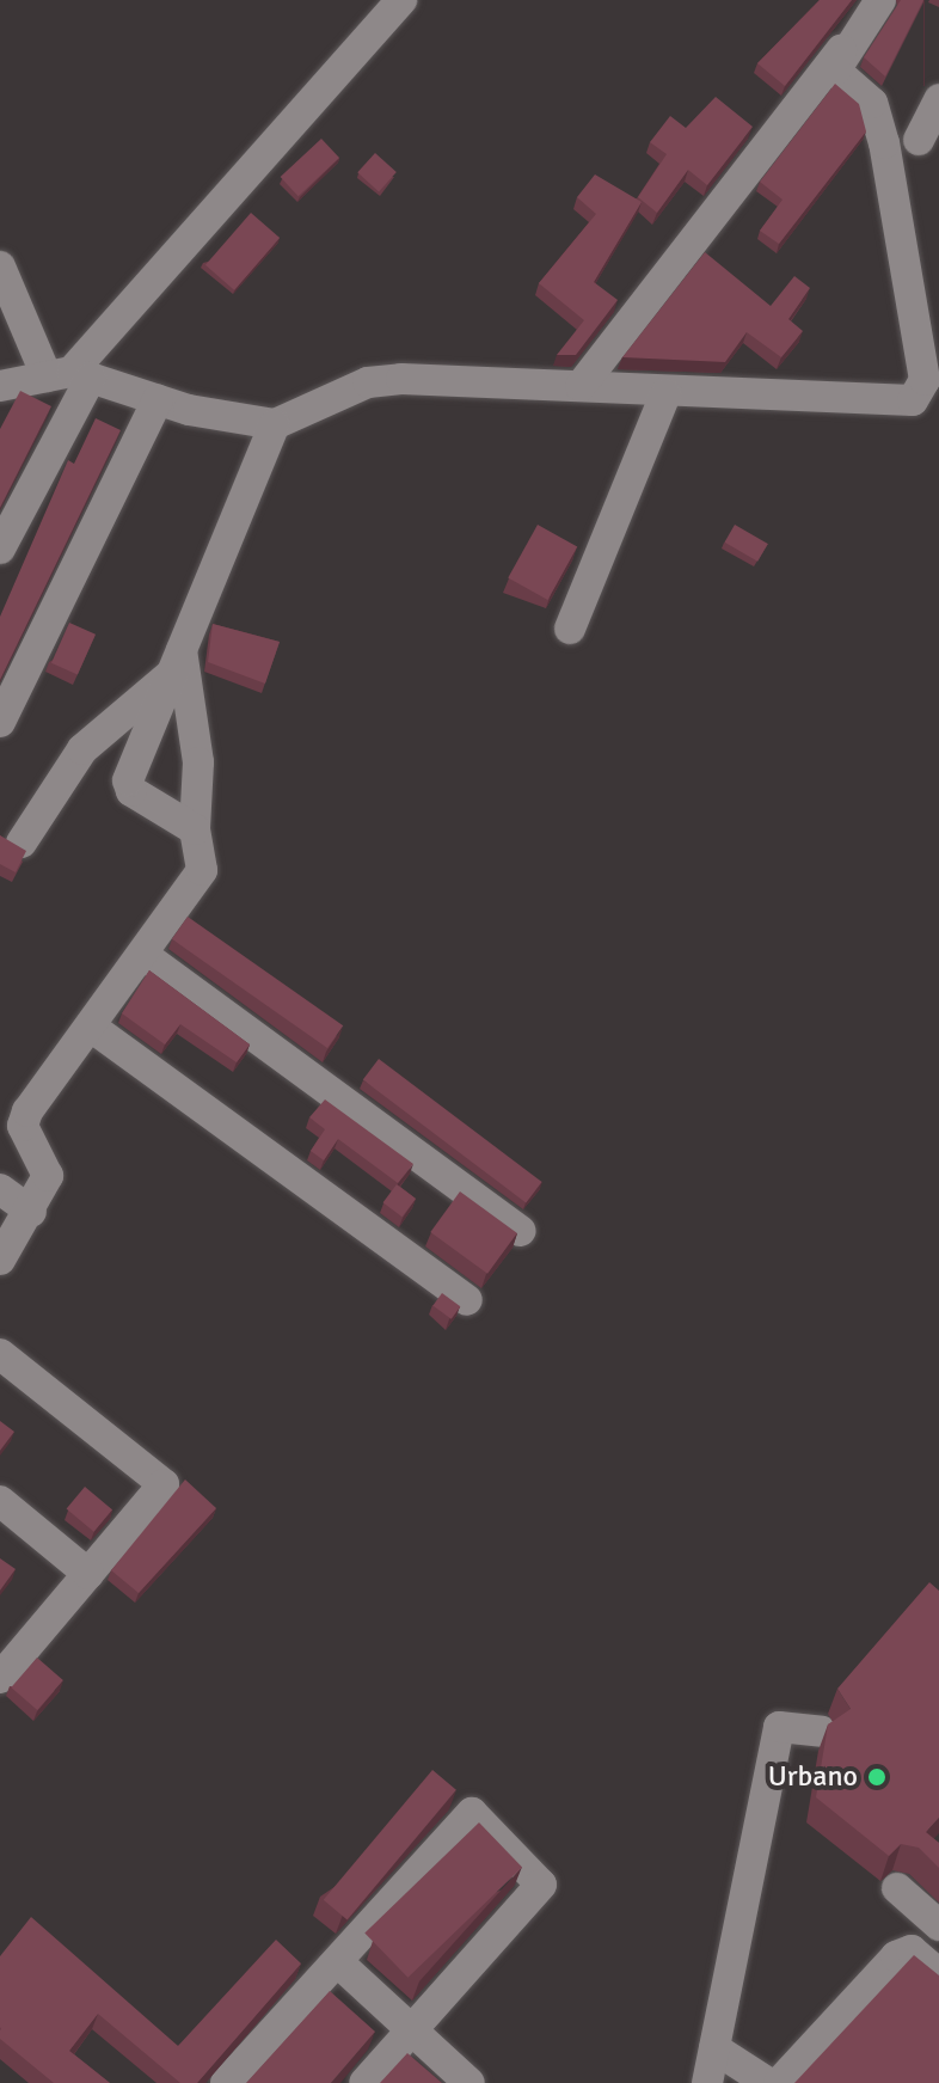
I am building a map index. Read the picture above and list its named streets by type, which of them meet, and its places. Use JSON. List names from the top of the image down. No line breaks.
{"places":["Urbano"]}
